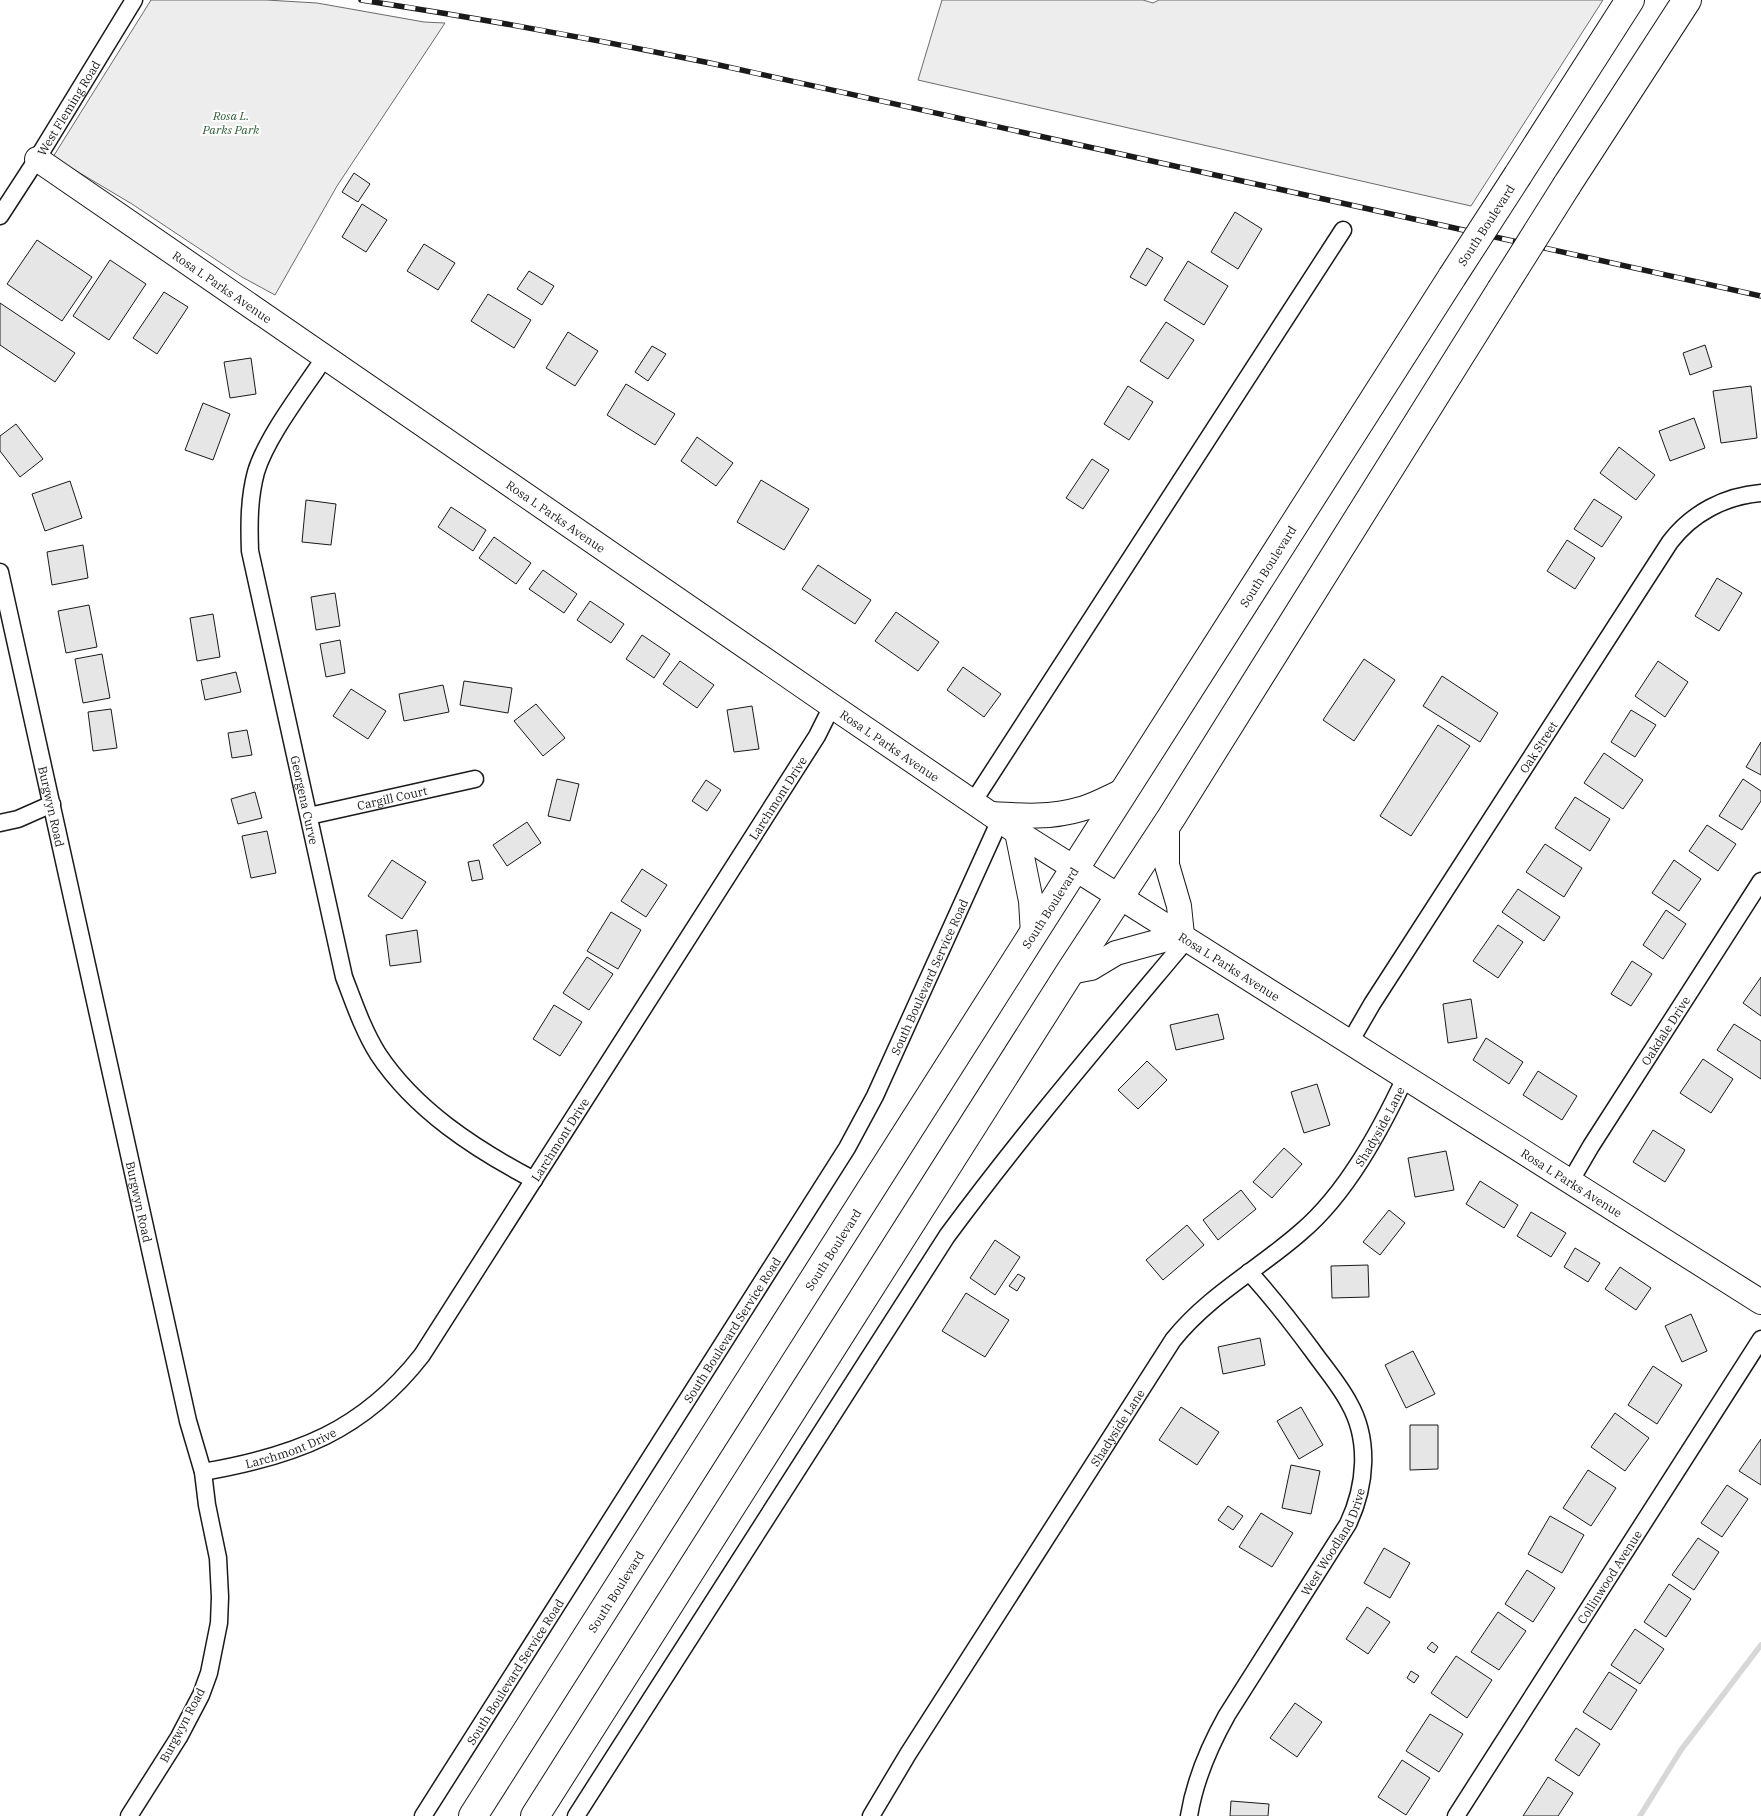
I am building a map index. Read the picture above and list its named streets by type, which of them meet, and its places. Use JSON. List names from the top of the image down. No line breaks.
{"streets":{"highway":["South Boulevard"],"street":["West Fleming Road","Rosa L Parks Avenue","Oak Street","Cargill Court","Larchmont Drive","Georgena Curve","Burgwyn Road","South Boulevard Service Road","Oakdale Drive","Shadyside Lane","West Woodland Drive","Collinwood Avenue"]},"crossings":[["West Fleming Road","Rosa L Parks Avenue"],["South Boulevard","Rosa L Parks Avenue"],["Rosa L Parks Avenue","Oak Street"],["Rosa L Parks Avenue","Larchmont Drive"],["Rosa L Parks Avenue","Georgena Curve"],["Rosa L Parks Avenue","South Boulevard Service Road"],["Rosa L Parks Avenue","Oakdale Drive"],["Rosa L Parks Avenue","Shadyside Lane"],["Cargill Court","Georgena Curve"],["Larchmont Drive","Georgena Curve"],["Larchmont Drive","Burgwyn Road"],["Shadyside Lane","West Woodland Drive"]],"parks":["Rosa L. Parks Park"]}
